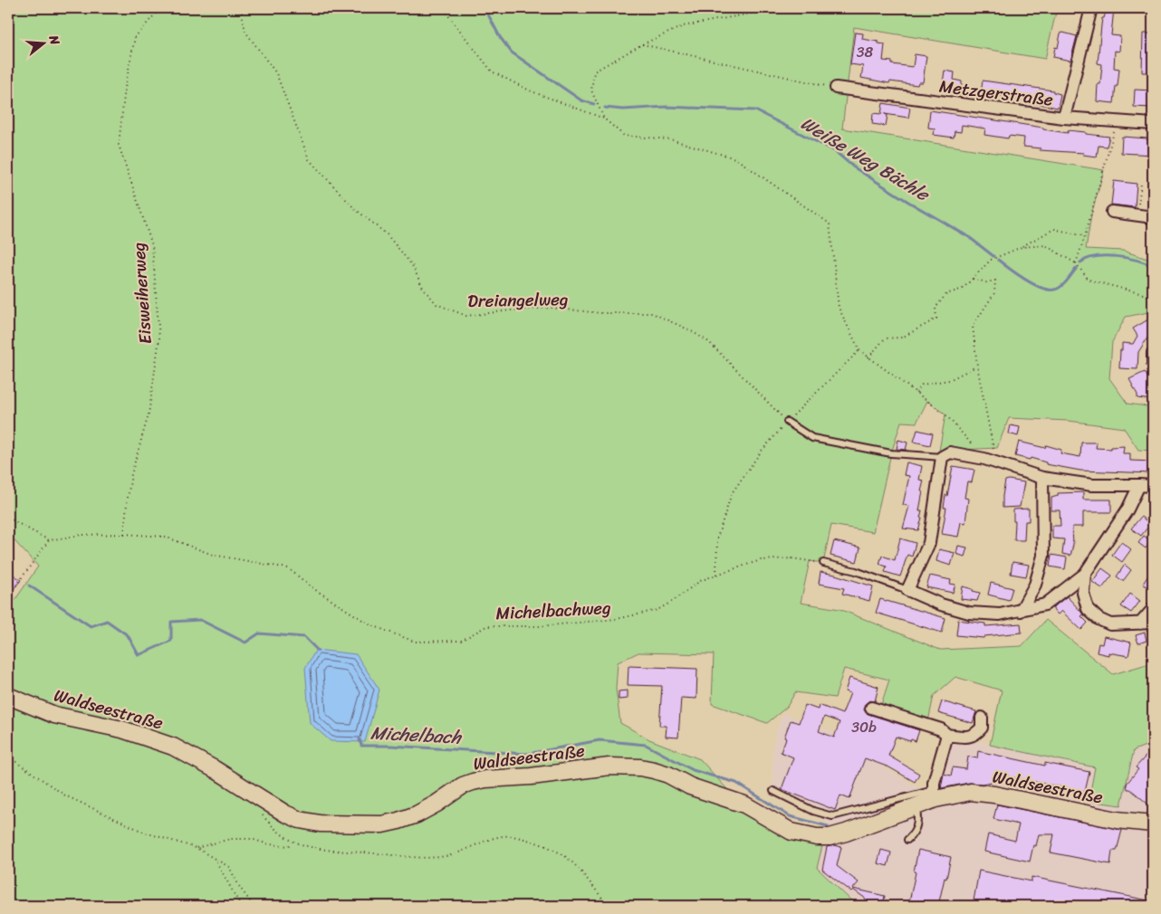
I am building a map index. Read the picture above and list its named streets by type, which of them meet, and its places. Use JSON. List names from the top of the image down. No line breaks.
{"streets":{"street":["Metzgerstraße","Waldseestraße"],"path":["Eisweiherweg","Dreiangelweg","Michelbachweg"]},"crossings":[["Eisweiherweg","Michelbachweg"]],"water":["Weiße Weg Bächle","Michelbach"],"house_numbers":["38","30b"],"north":"right"}
